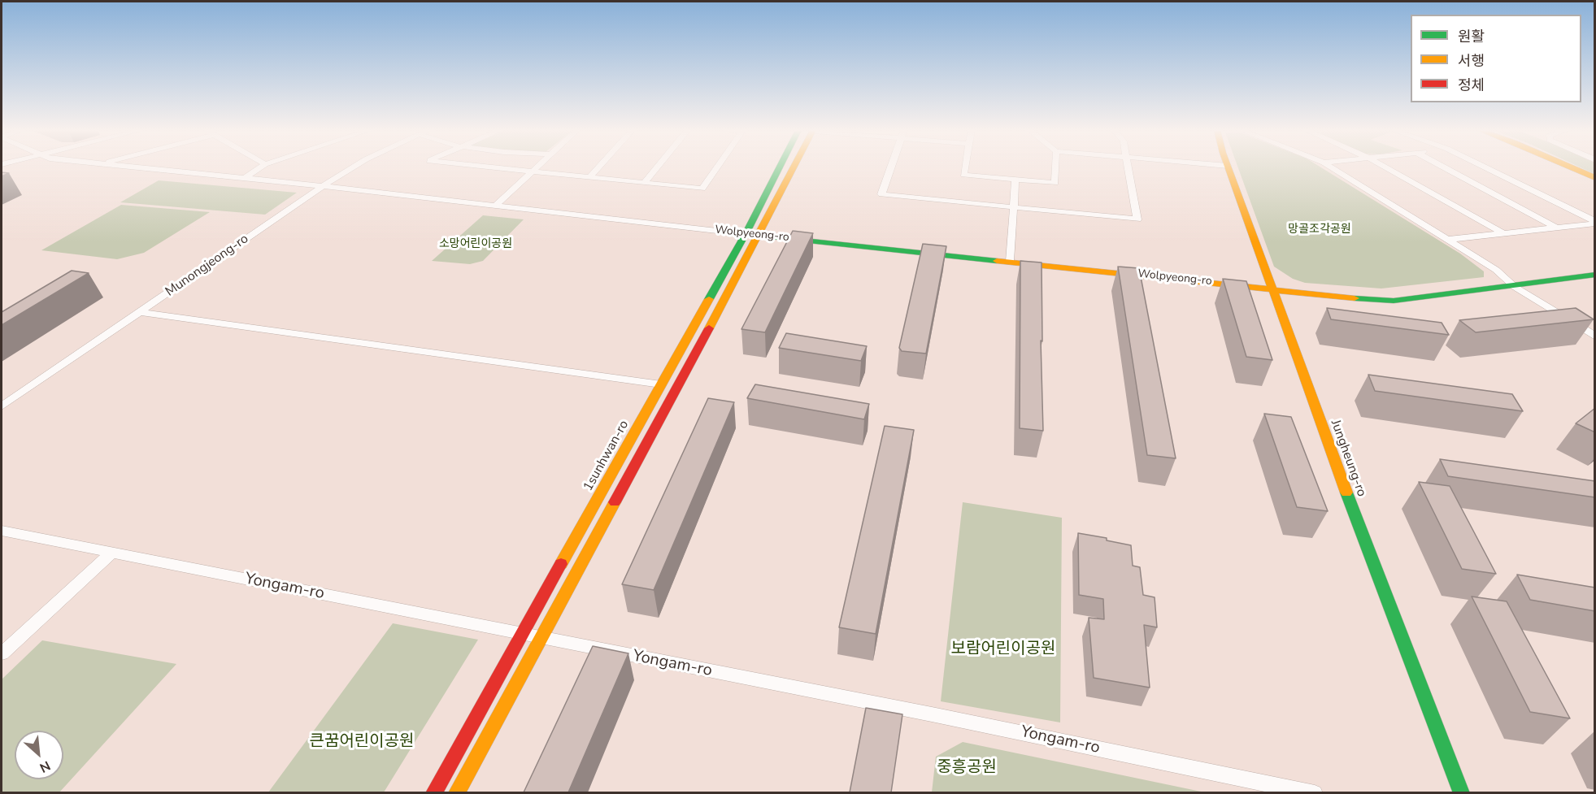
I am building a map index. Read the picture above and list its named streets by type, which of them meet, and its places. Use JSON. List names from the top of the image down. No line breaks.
{"streets":{"street":["Wolpyeong-ro","Munongjeong-ro","1sunhwan-ro","Jungheung-ro","Yongam-ro"]},"crossings":[["Wolpyeong-ro","Munongjeong-ro"],["Wolpyeong-ro","1sunhwan-ro"],["Wolpyeong-ro","Jungheung-ro"],["1sunhwan-ro","Yongam-ro"]],"parks":["망골조각공원","소망어린이공원","보람어린이공원","큰꿈어린이공원","중흥공원"],"legend":["원활","서행","정체"],"north":"bottom right"}
